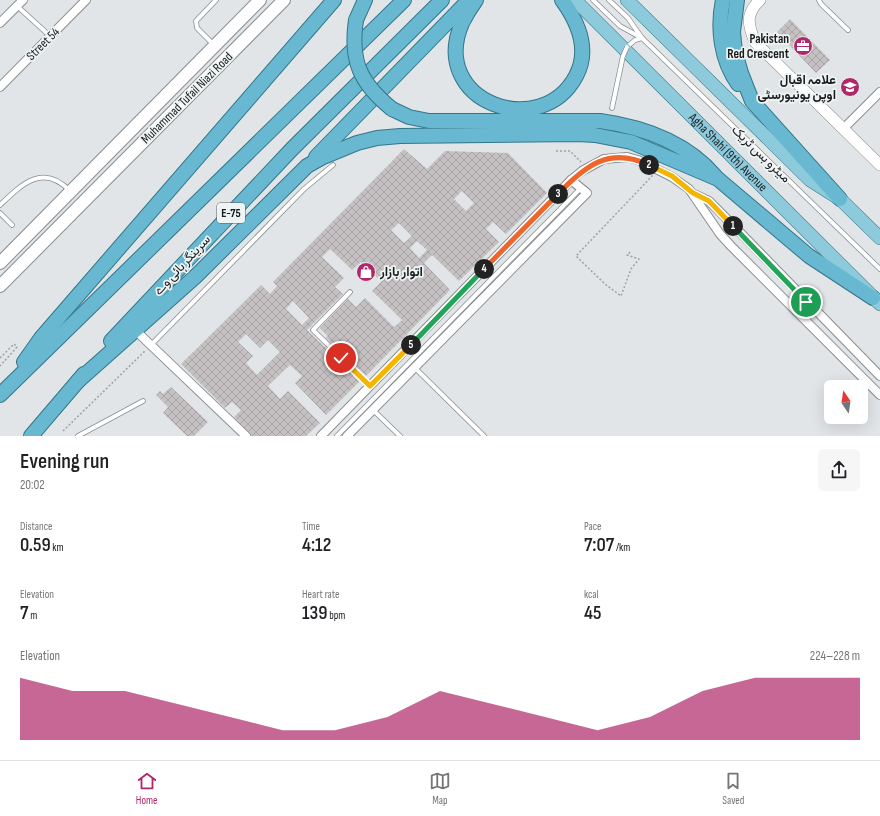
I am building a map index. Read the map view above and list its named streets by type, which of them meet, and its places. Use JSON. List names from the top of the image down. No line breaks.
{"streets":{"highway":["E-75","سرینگر ہائی وے"],"main road":["Muhammad Tufail Niazi Road","Agha Shahi (9th) Avenue"],"street":["Street 54"],"lane":["میٹرو بس ٹریک"]},"crossings":[["Agha Shahi (9th) Avenue","میٹرو بس ٹریک"]],"places":{"office":["Pakistan Red Crescent"],"school or university":["علامہ اقبال اوپن یونیورسٹی"],"shop":["اتوار بازار"]},"north":"top","page":{"pins":["2","3","1","4","5"],"heading":["Evening run","20:02"],"stats":[["Distance","0.59 km"],["Time","4:12"],["Pace","7:07 /km"],["Elevation","7 m"],["Heart rate","139 bpm"],["kcal","45"]],"chart":["Elevation","224–228 m"],"tabs":["Home","Map","Saved"]}}
